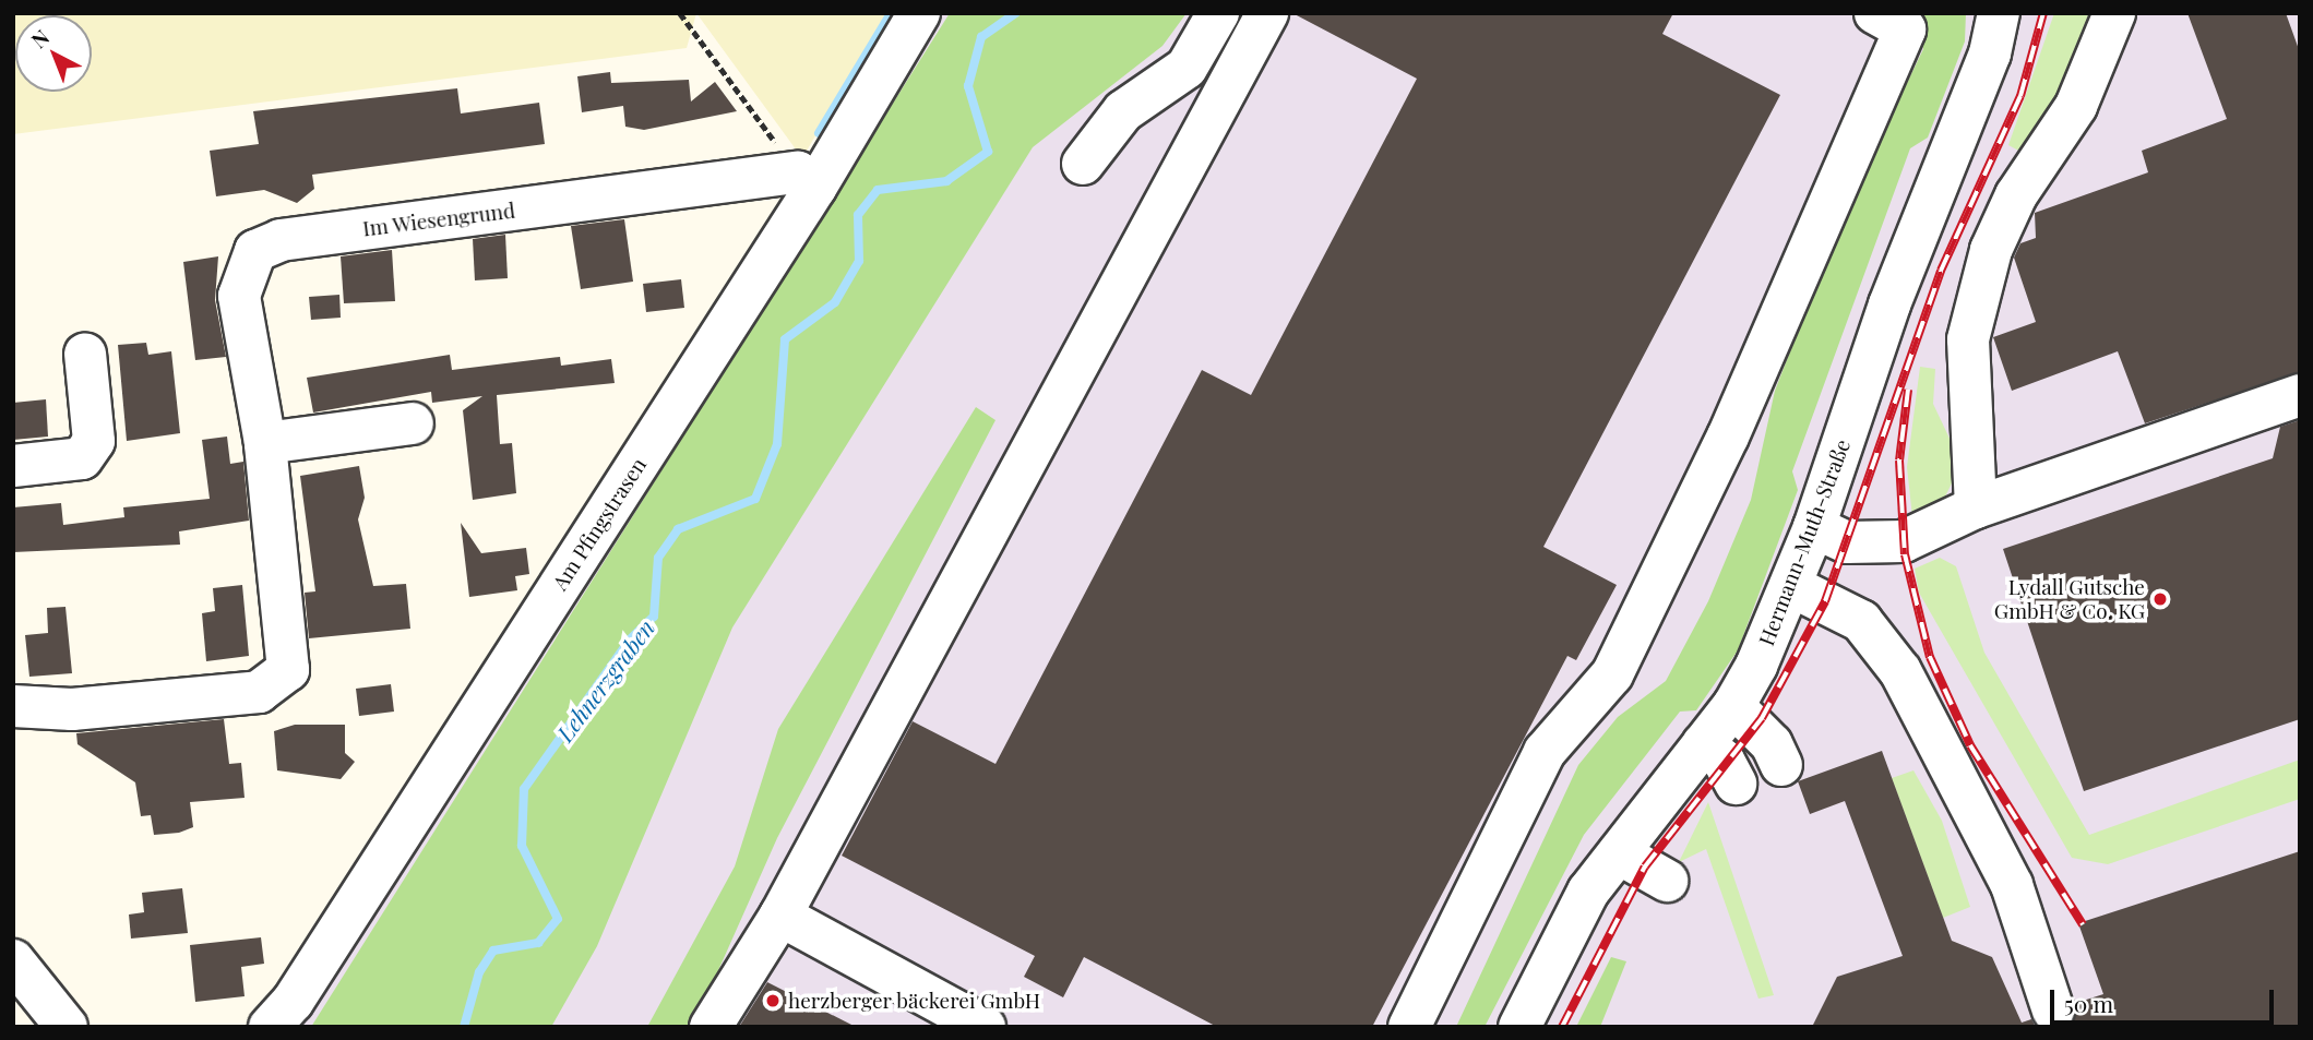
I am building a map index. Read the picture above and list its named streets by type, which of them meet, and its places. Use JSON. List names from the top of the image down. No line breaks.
{"streets":{"street":["Im Wiesengrund","Am Pfingstrasen","Hermann-Muth-Straße"]},"crossings":[["Im Wiesengrund","Am Pfingstrasen"]],"water":["Lehnerzgraben"],"places":["Lydall Gutsche GmbH & Co. KG","herzberger bäckerei GmbH"],"scale_bar":"50 m","north":"top left"}
